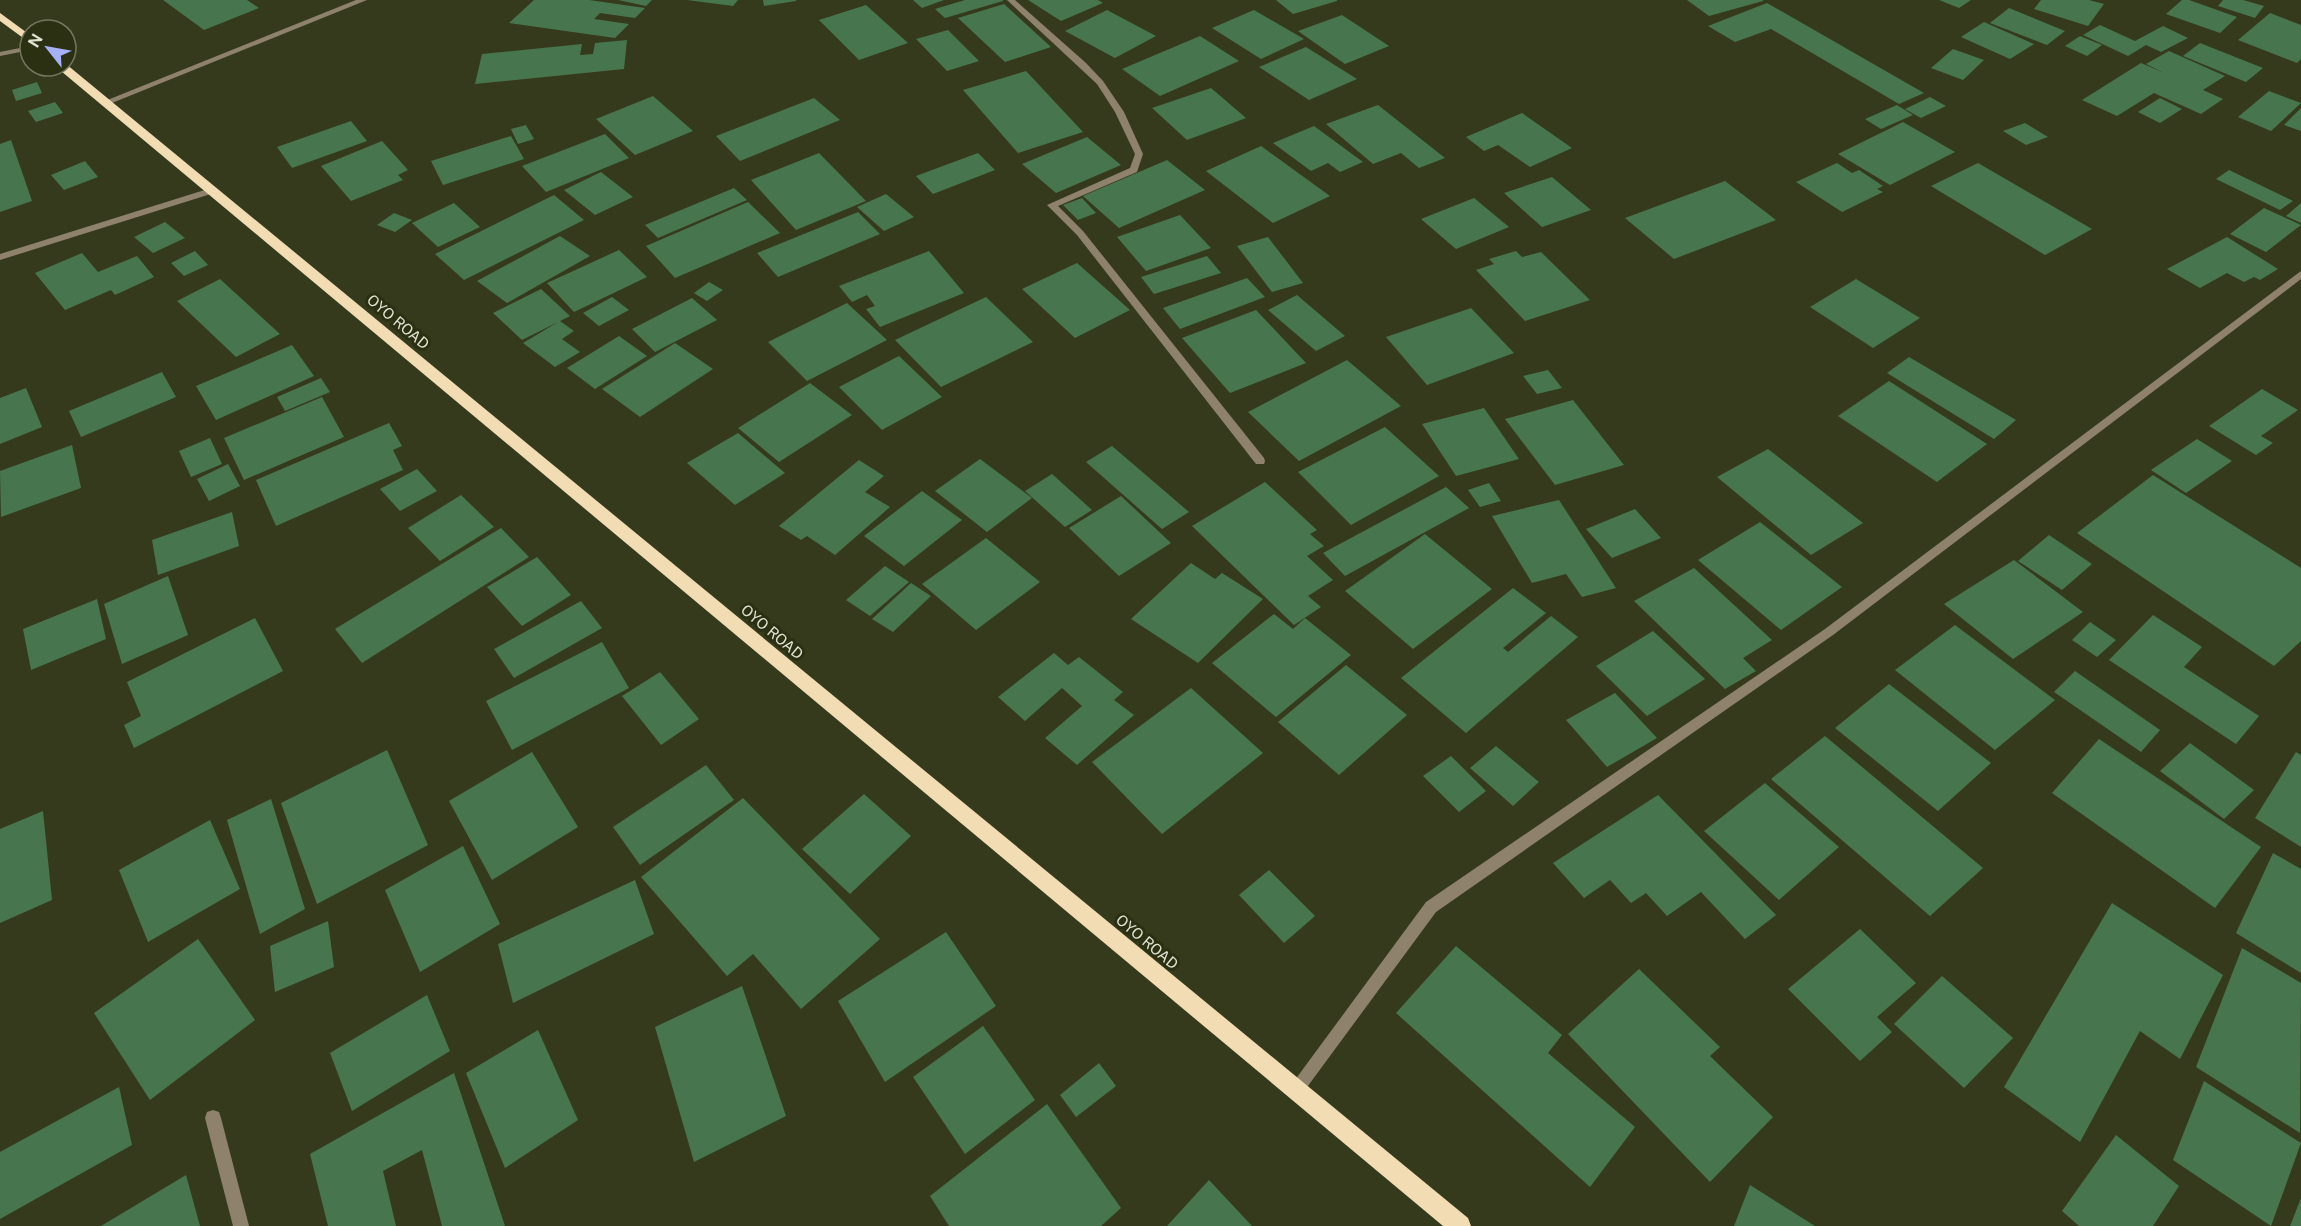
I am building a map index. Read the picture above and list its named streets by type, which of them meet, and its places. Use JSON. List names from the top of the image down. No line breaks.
{"streets":{"highway":["OYO ROAD"]},"north":"top left"}
